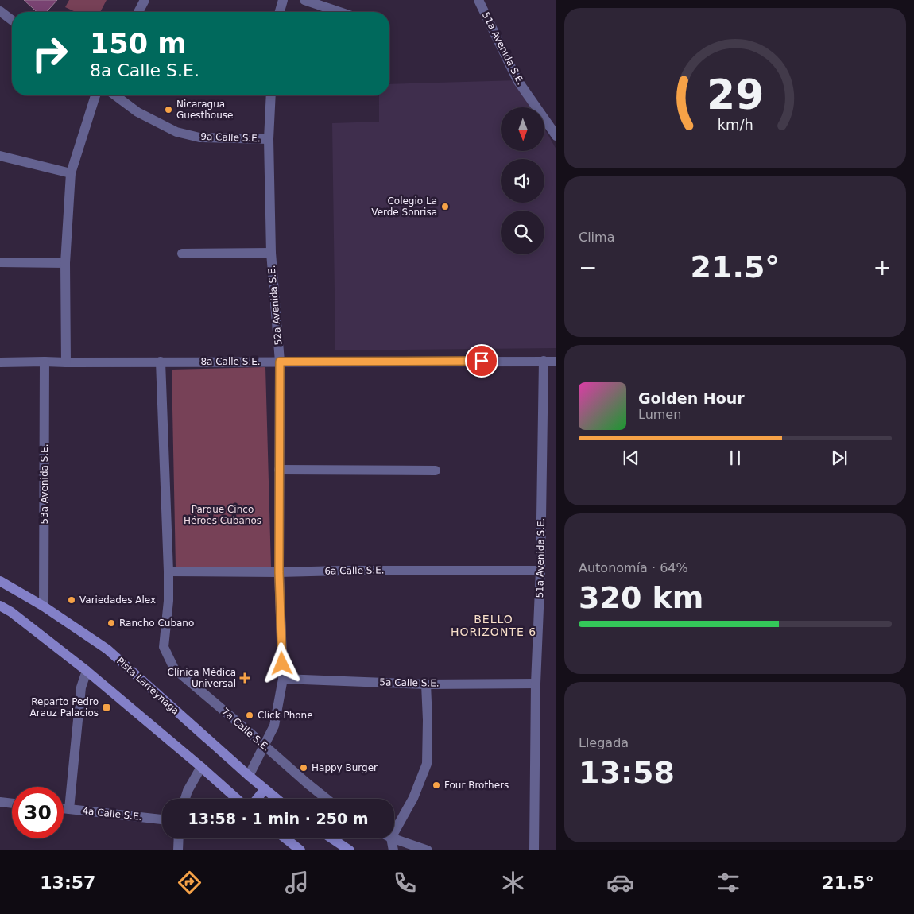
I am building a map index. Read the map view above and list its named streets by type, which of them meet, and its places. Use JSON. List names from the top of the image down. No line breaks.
{"streets":{"main road":["Pista Larreynaga"],"street":["51a Avenida S.E.","9a Calle S.E.","52a Avenida S.E.","8a Calle S.E.","53a Avenida S.E.","6a Calle S.E.","5a Calle S.E.","7a Calle S.E.","4a Calle S.E."]},"crossings":[["51a Avenida S.E.","8a Calle S.E."],["51a Avenida S.E.","6a Calle S.E."],["51a Avenida S.E.","5a Calle S.E."],["9a Calle S.E.","52a Avenida S.E."],["52a Avenida S.E.","8a Calle S.E."],["52a Avenida S.E.","6a Calle S.E."],["52a Avenida S.E.","5a Calle S.E."],["52a Avenida S.E.","Pista Larreynaga"],["52a Avenida S.E.","7a Calle S.E."],["8a Calle S.E.","53a Avenida S.E."],["53a Avenida S.E.","Pista Larreynaga"],["6a Calle S.E.","7a Calle S.E."]],"districts":["BELLO HORIZONTE 6"],"parks":["Parque Cinco Héroes Cubanos"],"places":{"other":["Nicaragua Guesthouse","Colegio La Verde Sonrisa","Variedades Alex","Rancho Cubano","Click Phone","Happy Burger","Four Brothers"],"health":["Clínica Médica Universal"],"transit":["Reparto Pedro Arauz Palacios"]},"north":"bottom","page":{"turn":["150 m","8a Calle S.E."],"tile":["Clima",["Autonomía · 64%","320 km"],["Llegada","13:58"]],"heat":["−","21.5°","+"],"song":["Golden Hour","Lumen"],"limit":"30","trip":"13:58 · 1 min · 250 m","tabs":["13:57","21.5°"],"gauge":["29","km/h"]}}
